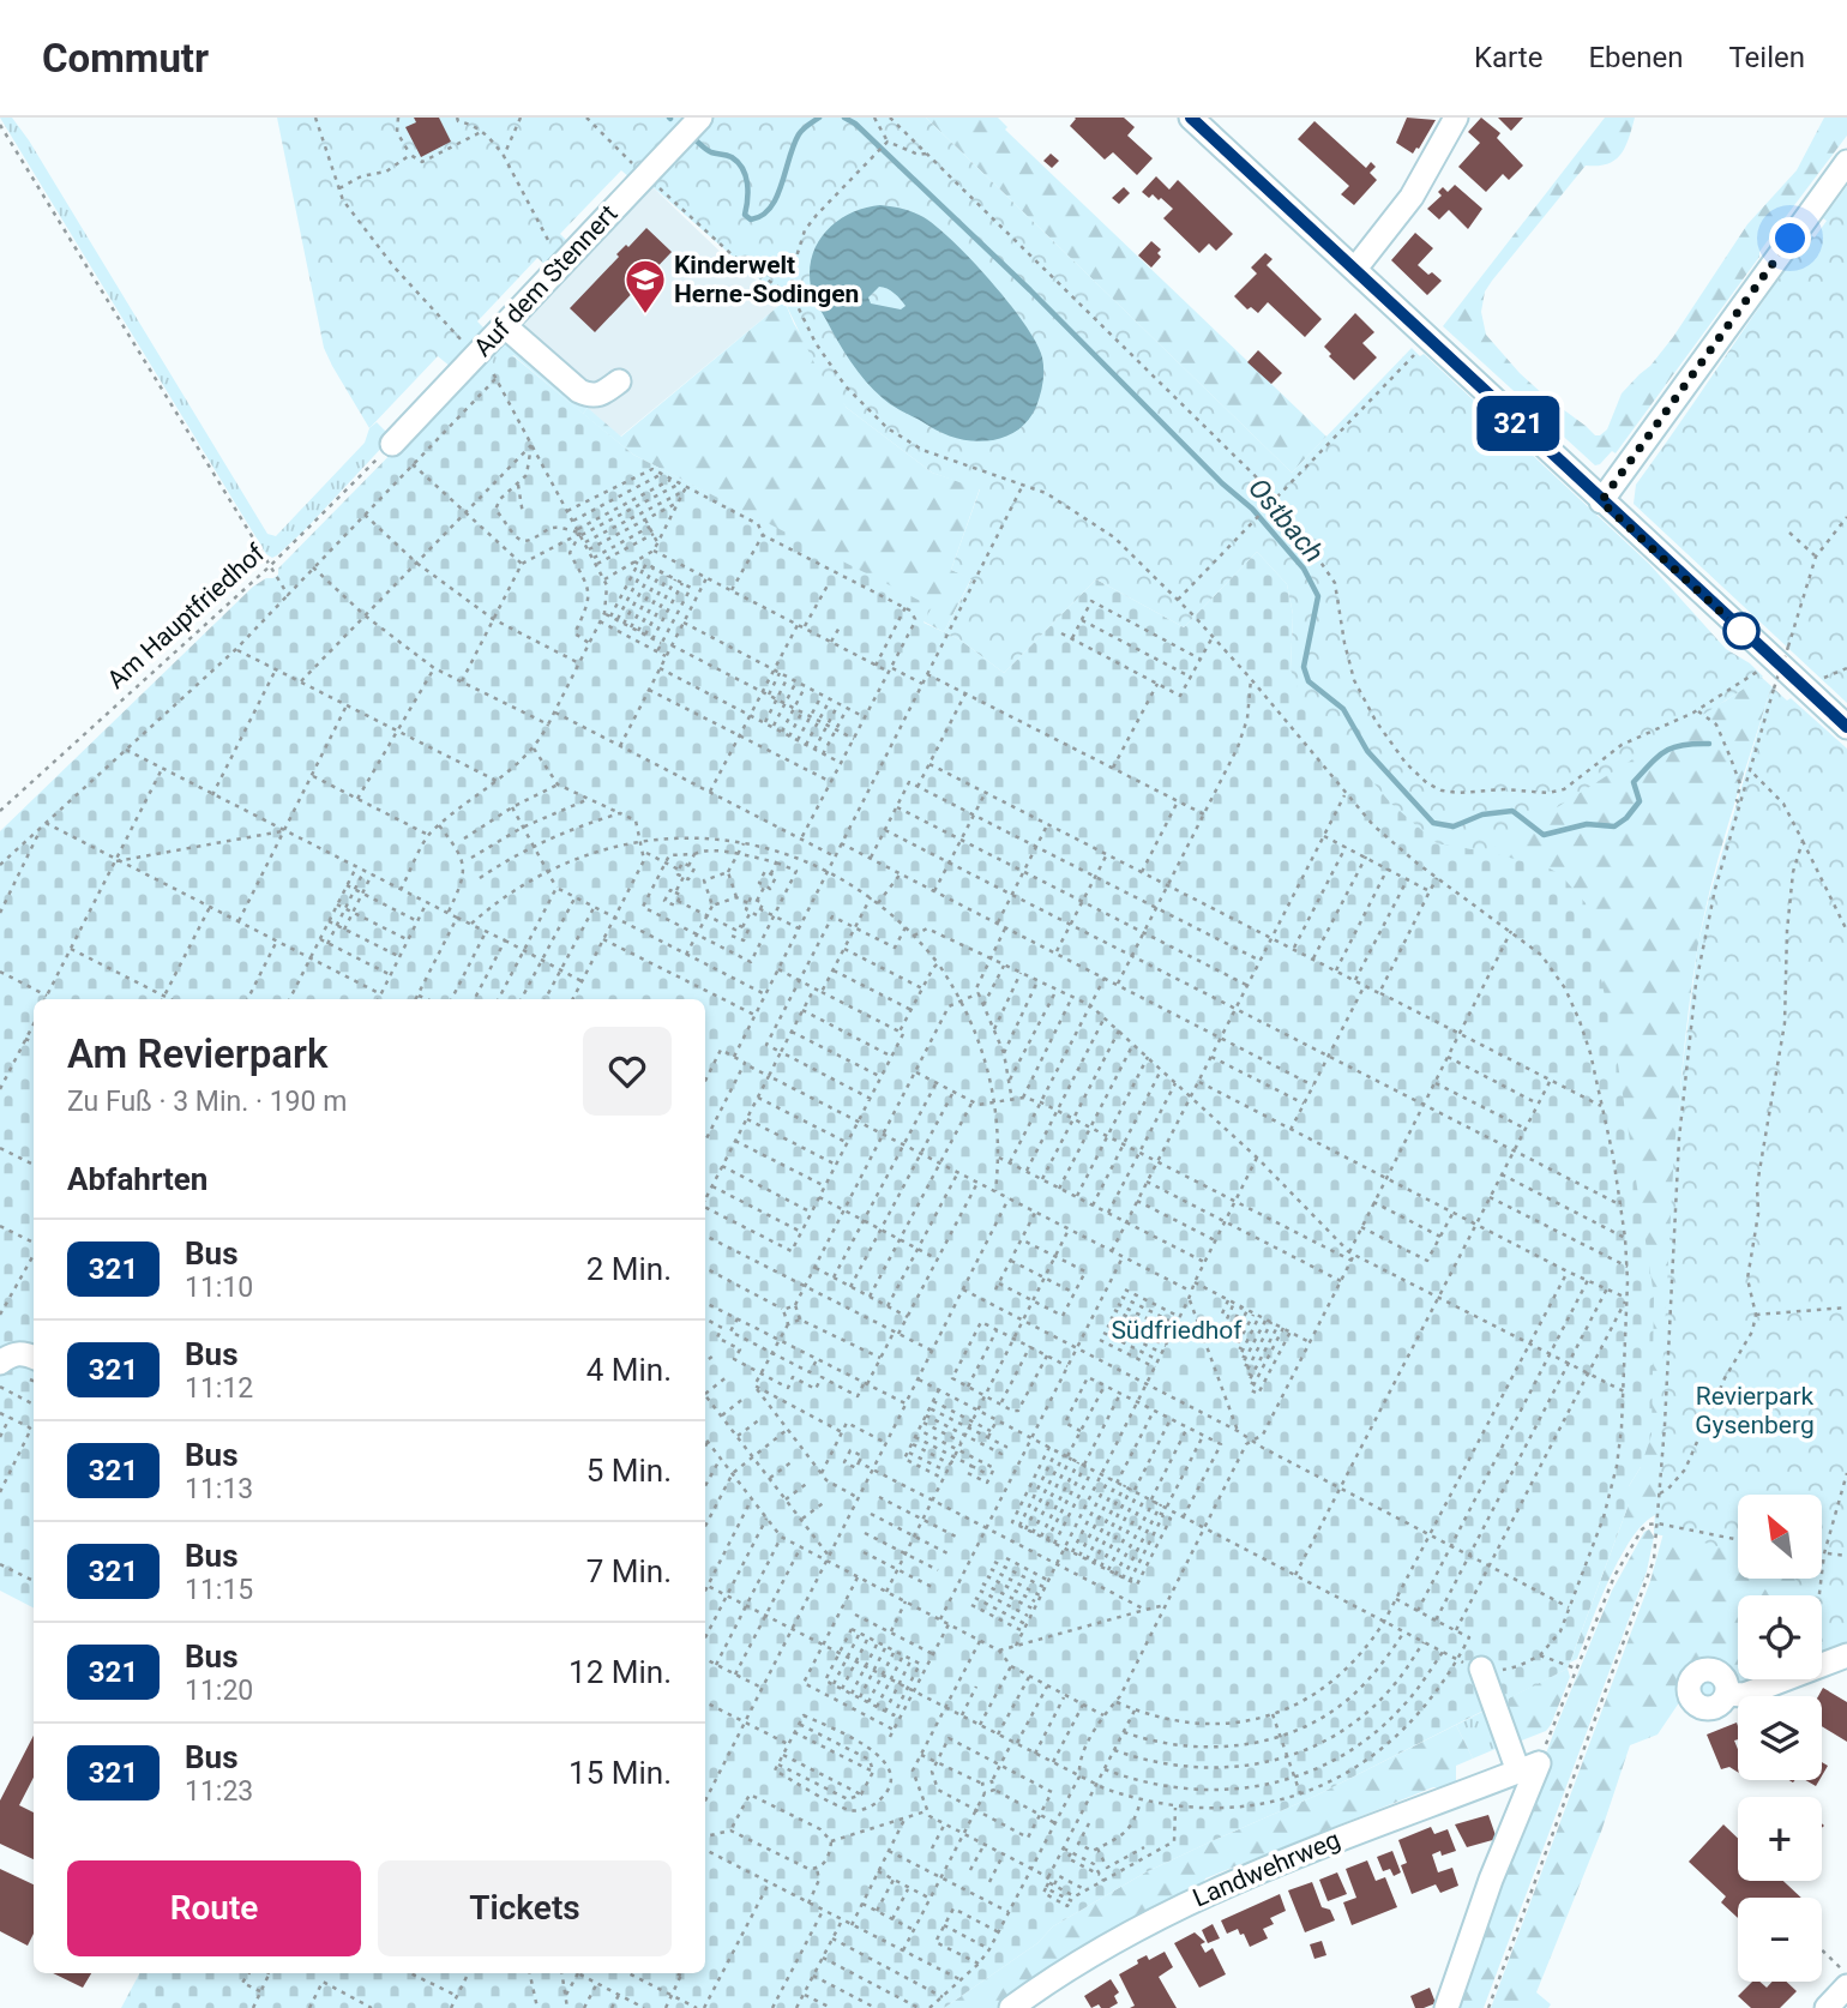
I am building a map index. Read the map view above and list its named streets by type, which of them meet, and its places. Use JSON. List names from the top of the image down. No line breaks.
{"streets":{"street":["Auf dem Stennert","Landwehrweg"],"path":["Am Hauptfriedhof"]},"crossings":[["Auf dem Stennert","Am Hauptfriedhof"]],"water":["Ostbach"],"parks":["Südfriedhof","Revierpark Gysenberg"],"places":{"school or university":["Kinderwelt Herne-Sodingen"]},"lines":["bus line 321"],"north":"top left","page":{"header":"Commutr","nav":["Karte","Ebenen","Teilen"],"on_map":"321","heading":[["Am Revierpark","Zu Fuß · 3 Min. · 190 m"],"Abfahrten"],"list":[{"mark":"321","name":"Bus","note":"11:10","value":"2 Min."},{"mark":"321","name":"Bus","note":"11:12","value":"4 Min."},{"mark":"321","name":"Bus","note":"11:13","value":"5 Min."},{"mark":"321","name":"Bus","note":"11:15","value":"7 Min."},{"mark":"321","name":"Bus","note":"11:20","value":"12 Min."},{"mark":"321","name":"Bus","note":"11:23","value":"15 Min."}],"map_buttons":["+","−"],"buttons":["Route","Tickets"]}}
